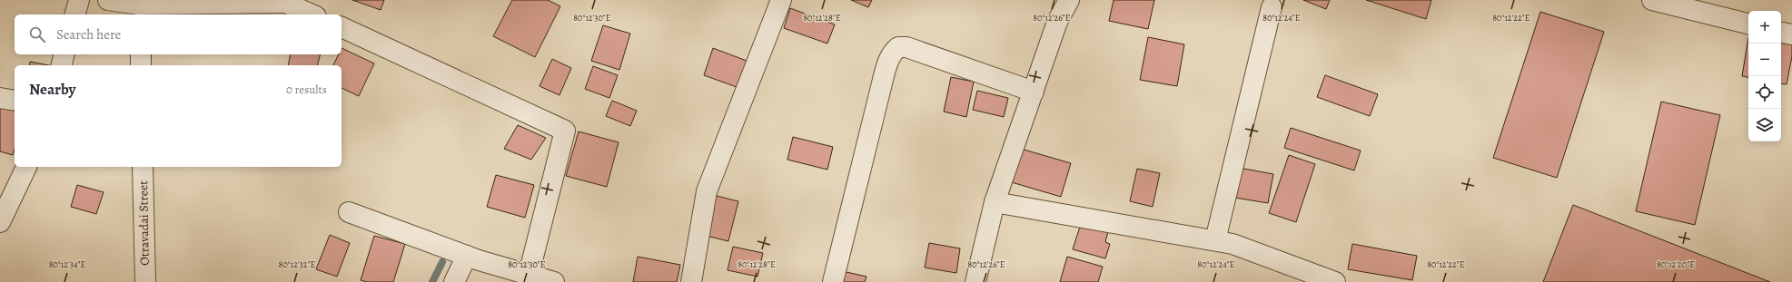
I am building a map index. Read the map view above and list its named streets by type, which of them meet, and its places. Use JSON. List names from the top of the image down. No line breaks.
{"streets":{"street":["Otravadai Street"]},"page":{"map_buttons":["+","−"],"search":"Search here","heading":["Nearby","0 results"]},"coordinates":["80°12'30\"E","80°12'28\"E","80°12'26\"E","80°12'24\"E","80°12'22\"E","80°12'34\"E","80°12'32\"E","80°12'20\"E"]}
